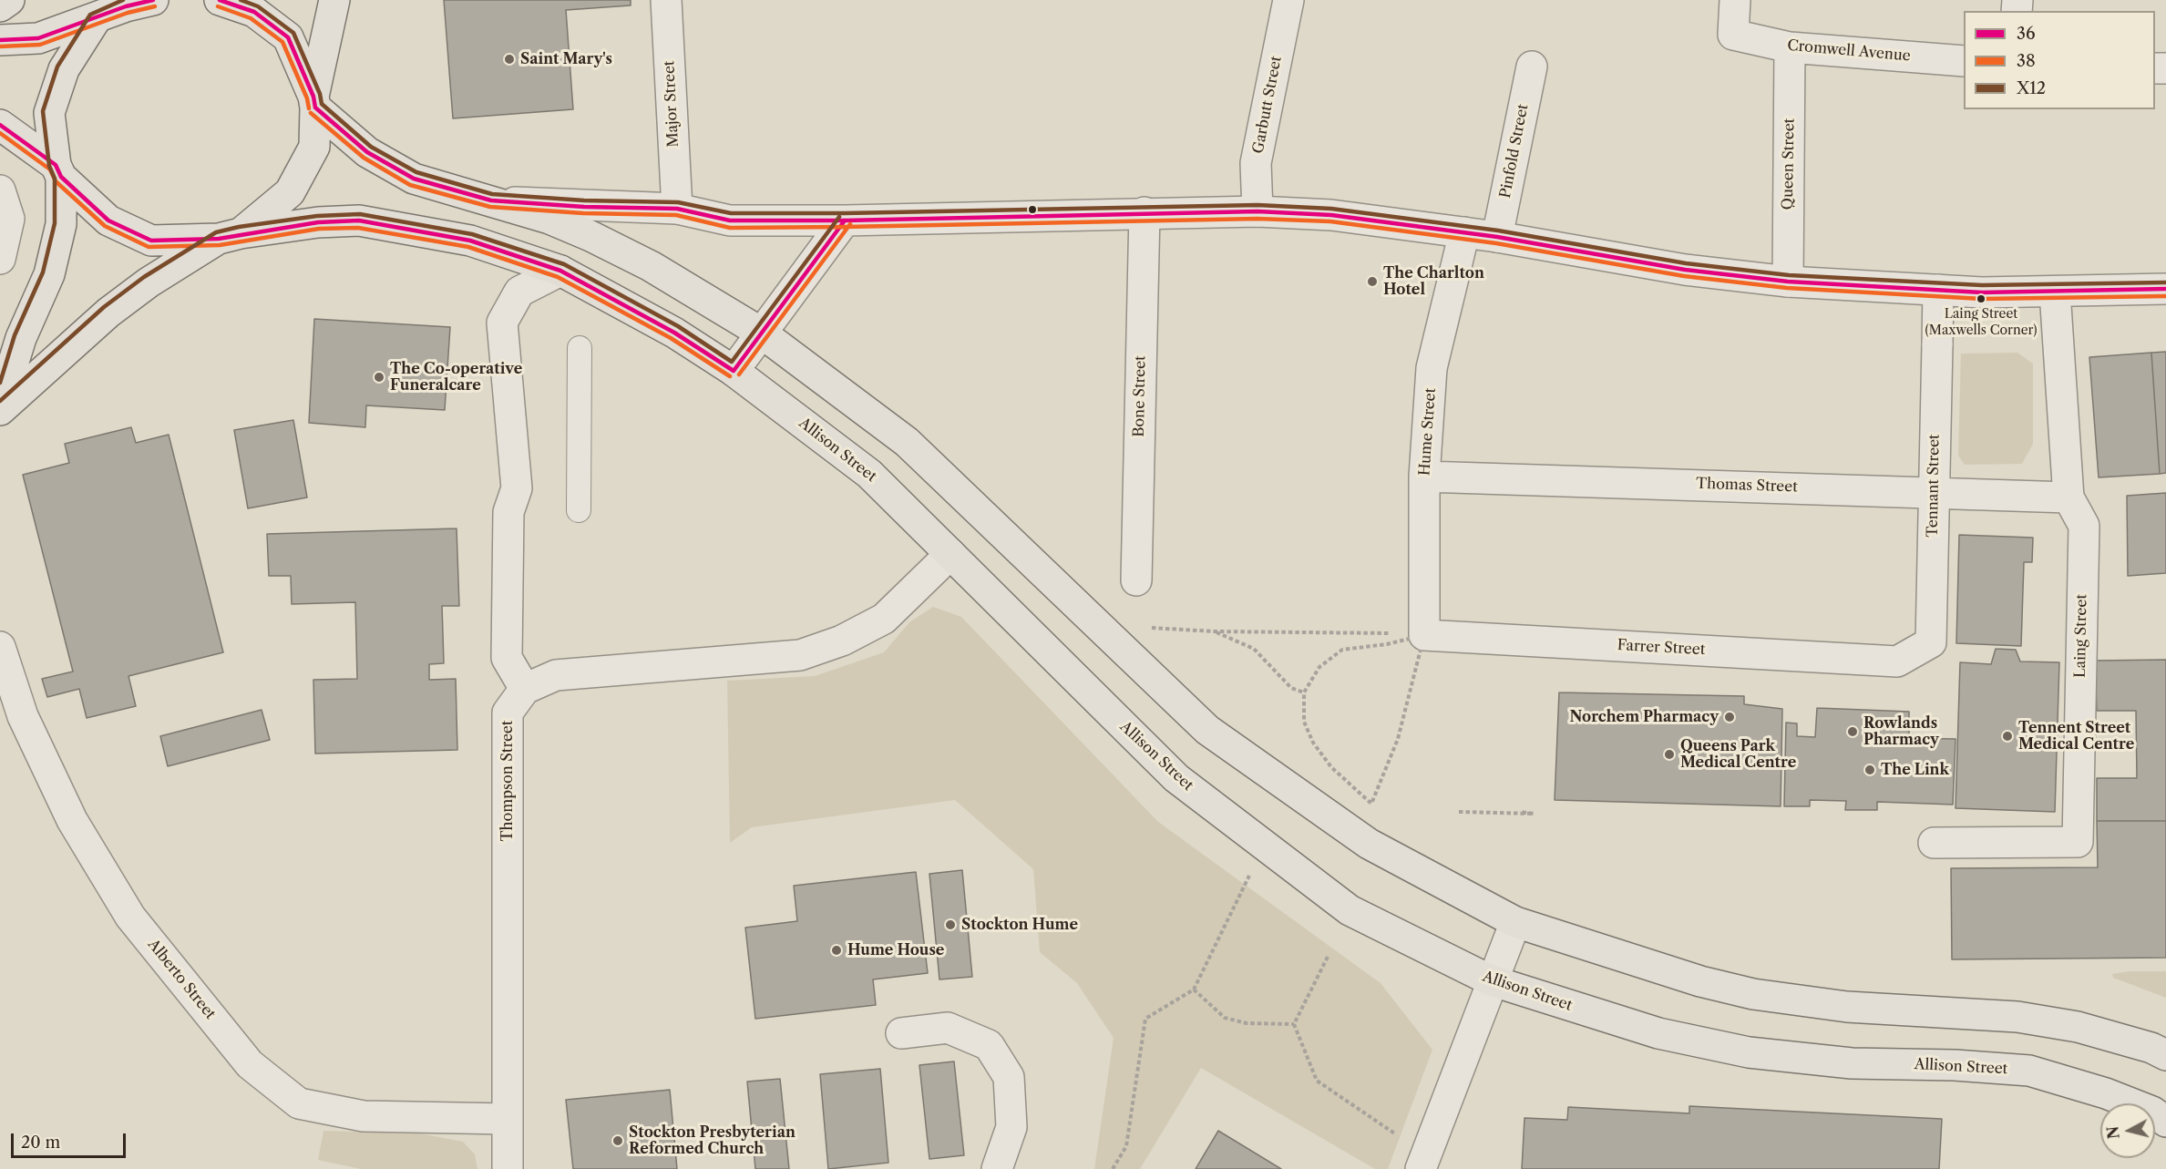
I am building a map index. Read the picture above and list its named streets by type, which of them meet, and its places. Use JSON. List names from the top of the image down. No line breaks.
{"streets":{"main road":["Allison Street"],"street":["Cromwell Avenue","Major Street","Garbutt Street","Pinfold Street","Queen Street","Bone Street","Hume Street","Thomas Street","Tennant Street","Laing Street","Farrer Street","Thompson Street","Alberto Street"]},"crossings":[["Cromwell Avenue","Queen Street"],["Hume Street","Thomas Street"],["Hume Street","Farrer Street"],["Thomas Street","Tennant Street"],["Thomas Street","Laing Street"],["Tennant Street","Farrer Street"],["Thompson Street","Alberto Street"]],"places":["Saint Mary's","The Charlton Hotel","Laing Street (Maxwells Corner)","The Co-operative Funeralcare","Norchem Pharmacy","Rowlands Pharmacy","Tennent Street Medical Centre","Queens Park Medical Centre","The Link","Stockton Hume","Hume House","Stockton Presbyterian Reformed Church"],"lines":["transit line 36","transit line X12","transit line 38"],"legend":["36","38","X12"],"scale_bar":"20 m","north":"left"}
